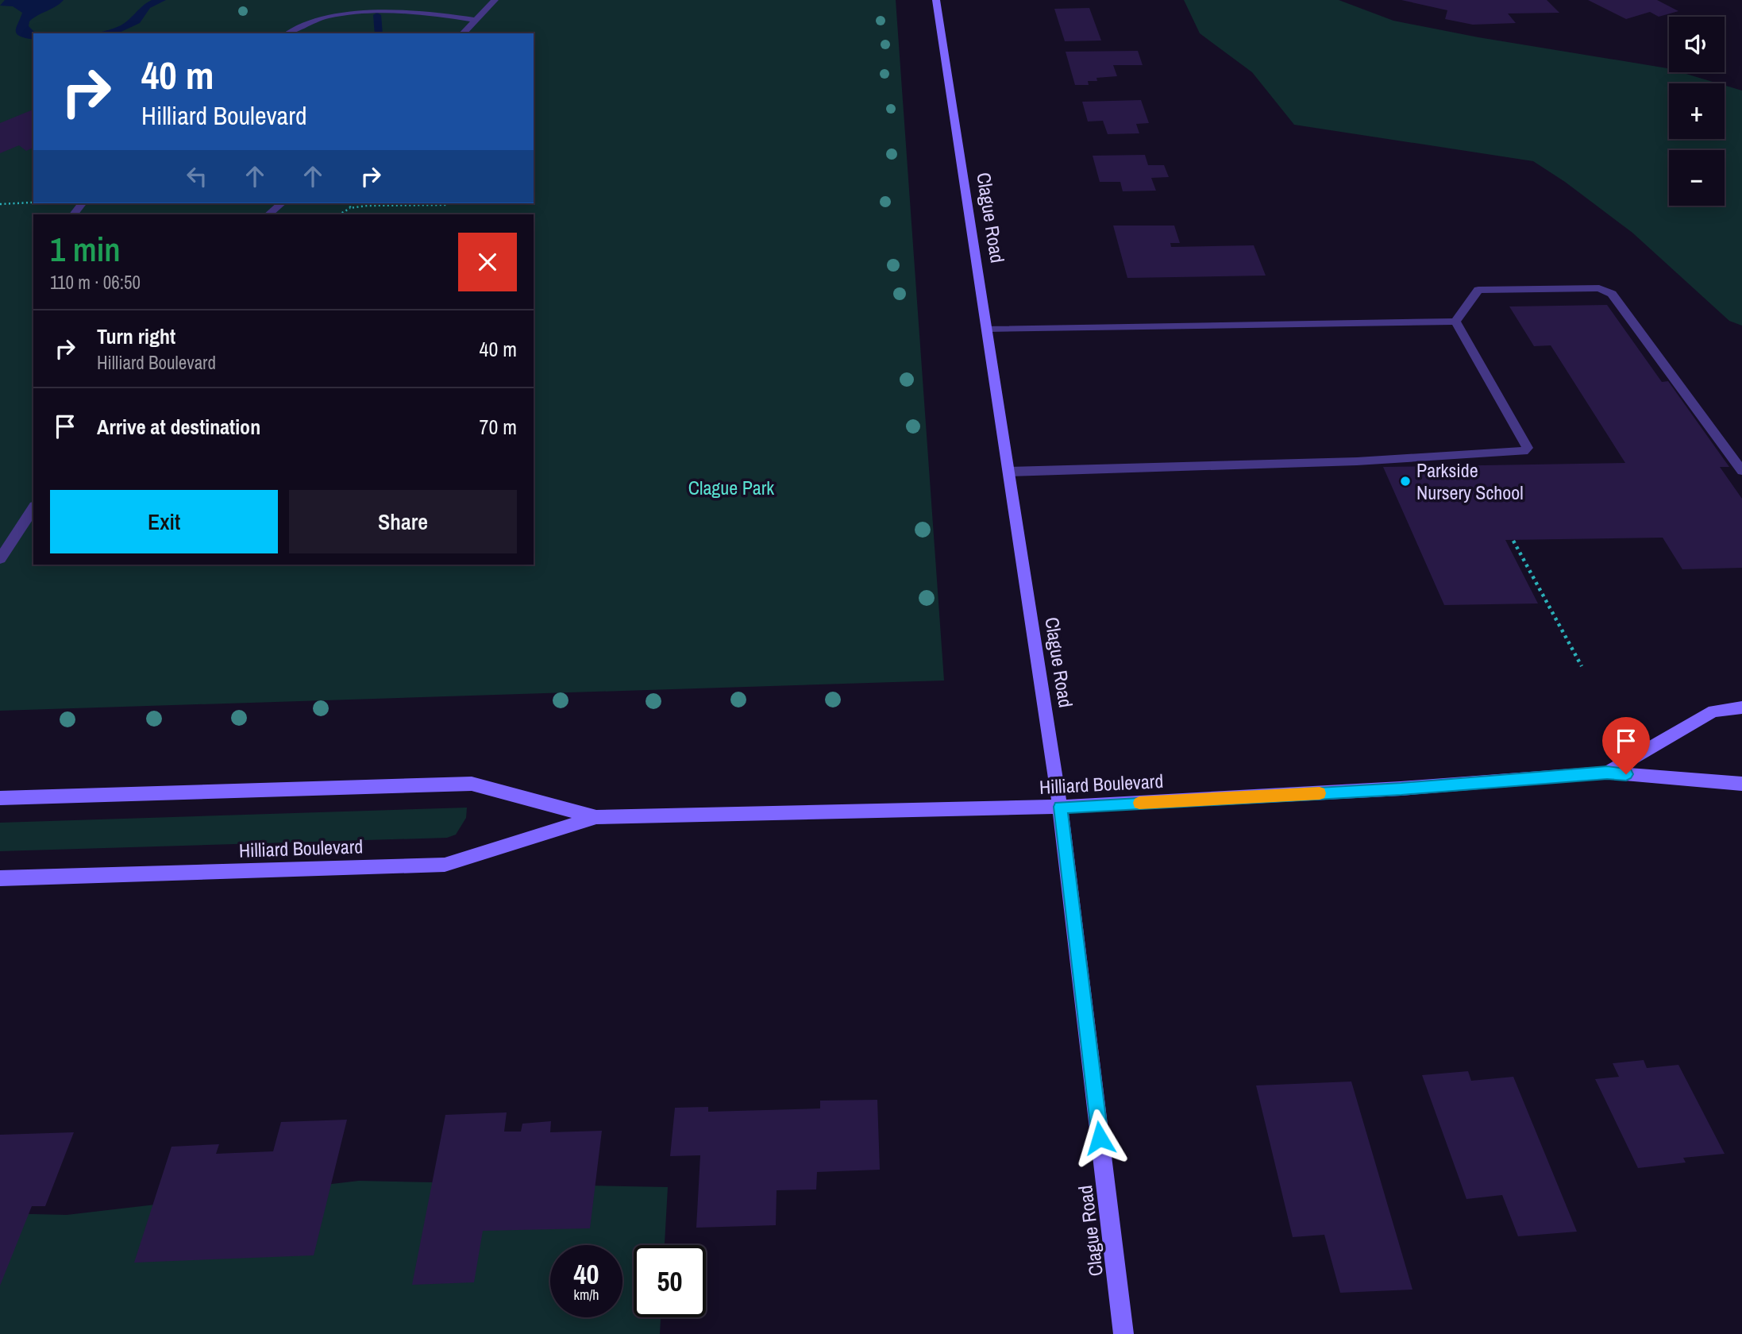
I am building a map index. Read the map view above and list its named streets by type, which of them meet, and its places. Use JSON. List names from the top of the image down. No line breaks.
{"streets":{"main road":["Clague Road","Hilliard Boulevard"]},"crossings":[["Clague Road","Hilliard Boulevard"]],"parks":["Clague Park"],"places":["Parkside Nursery School"],"page":{"map_buttons":["+","−"],"turn":["40 m","Hilliard Boulevard"],"heading":["1 min","110 m · 06:50"],"list":[{"name":"Turn right","note":"Hilliard Boulevard","value":"40 m"},{"name":"Arrive at destination","value":"70 m"}],"buttons":["Exit","Share"],"speed":"40 km/h","limit":"50"}}
